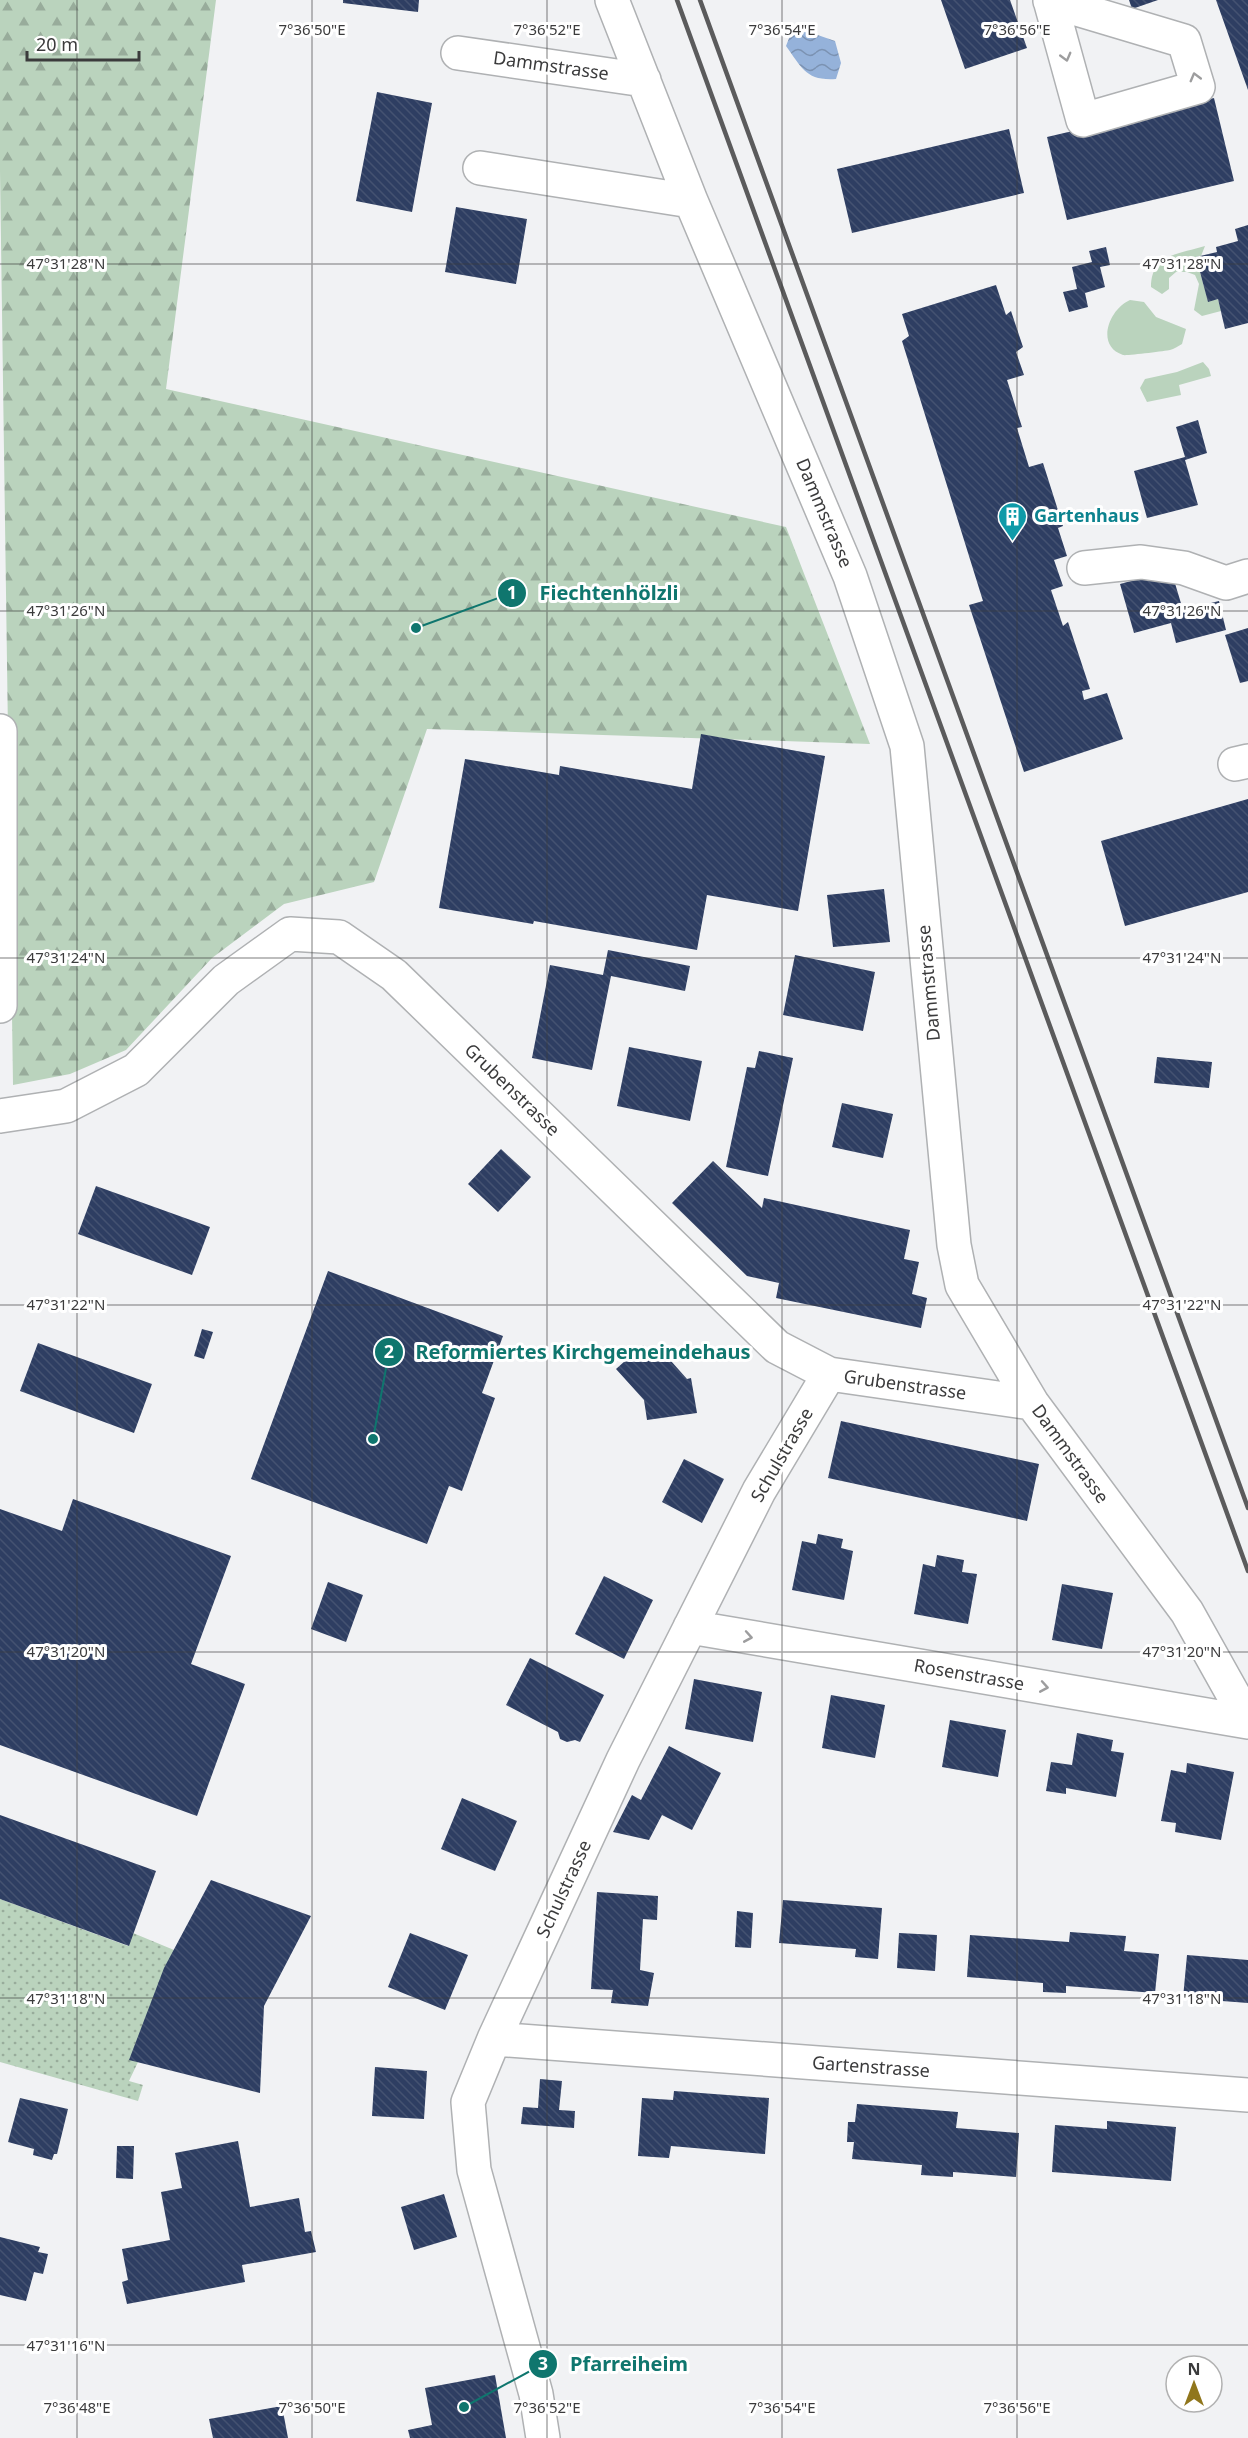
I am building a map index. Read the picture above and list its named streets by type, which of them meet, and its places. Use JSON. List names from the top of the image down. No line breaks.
{"streets":{"street":["Dammstrasse","Grubenstrasse","Schulstrasse","Rosenstrasse","Gartenstrasse"]},"crossings":[["Dammstrasse","Grubenstrasse"],["Dammstrasse","Rosenstrasse"],["Grubenstrasse","Schulstrasse"],["Schulstrasse","Rosenstrasse"],["Schulstrasse","Gartenstrasse"]],"one_way":["Rosenstrasse"],"places":{"building":["Gartenhaus"],"other":["Fiechtenhölzli","Reformiertes Kirchgemeindehaus","Pfarreiheim"]},"scale_bar":"20 m","north":"top","coordinates":["7°36'50\"E","7°36'52\"E","7°36'54\"E","7°36'56\"E","47°31'28\"N","47°31'26\"N","47°31'24\"N","47°31'22\"N","47°31'20\"N","47°31'18\"N","47°31'16\"N","7°36'48\"E"]}
